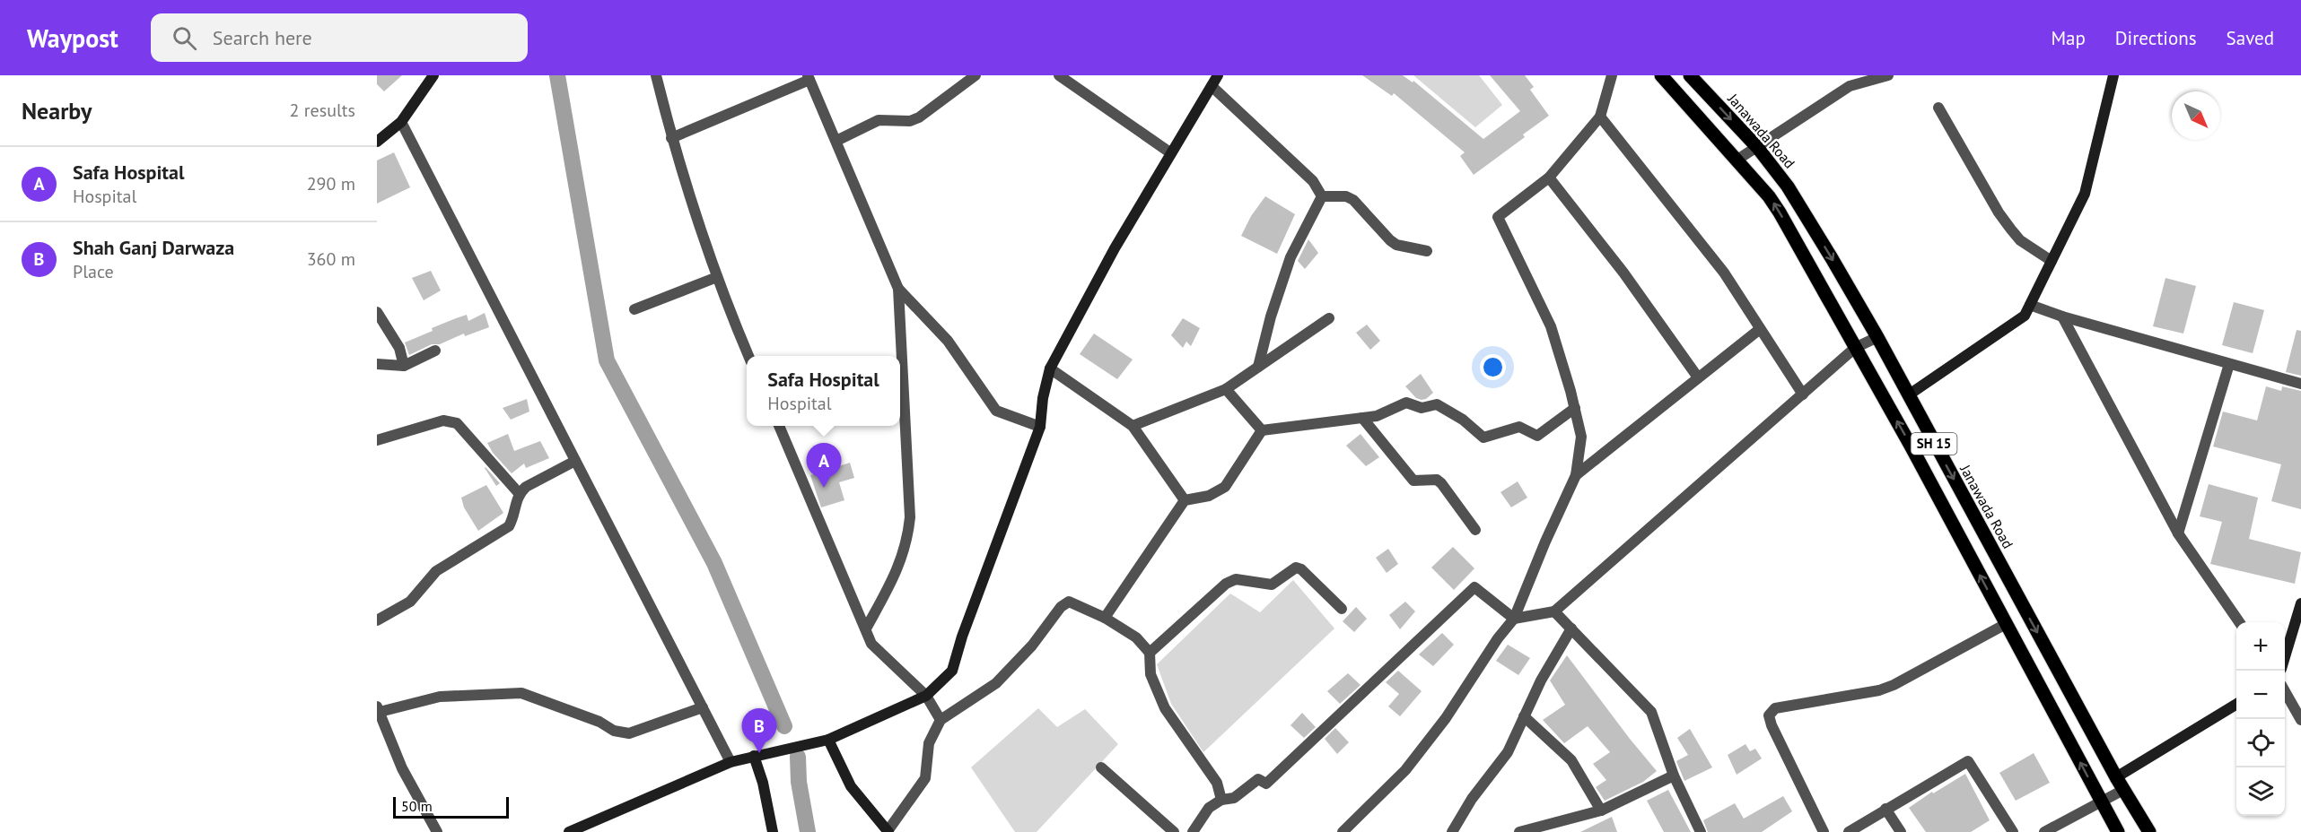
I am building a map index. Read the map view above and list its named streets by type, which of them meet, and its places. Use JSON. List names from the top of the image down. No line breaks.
{"streets":{"main road":["Janawada Road","SH 15"]},"scale_bar":"50 m","north":"bottom right","page":{"header":"Waypost","search":"Search here","nav":["Map","Directions","Saved"],"heading":["Nearby","2 results"],"list":[{"mark":"A","name":"Safa Hospital","note":"Hospital","value":"290 m"},{"mark":"B","name":"Shah Ganj Darwaza","note":"Place","value":"360 m"}],"popup":["Safa Hospital","Hospital"],"pins":["A","B"],"map_buttons":["+","−"],"scale":"50 m"}}
